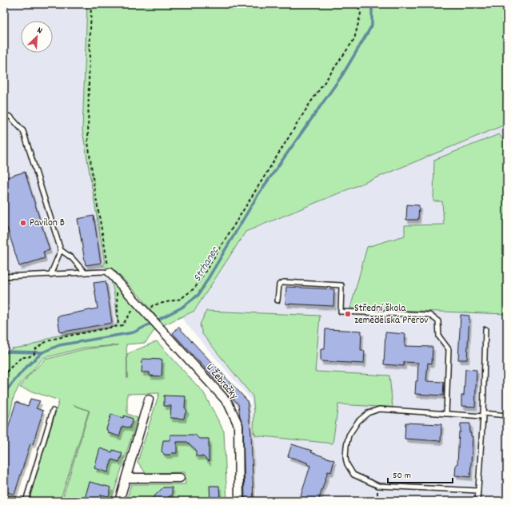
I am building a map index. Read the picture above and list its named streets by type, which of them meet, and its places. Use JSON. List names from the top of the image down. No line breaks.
{"streets":{"street":["U Žebračky"]},"water":["Strhanec"],"places":["Pavilon B","Střední škola zemědělská Přerov"],"scale_bar":"50 m","north":"top right"}
